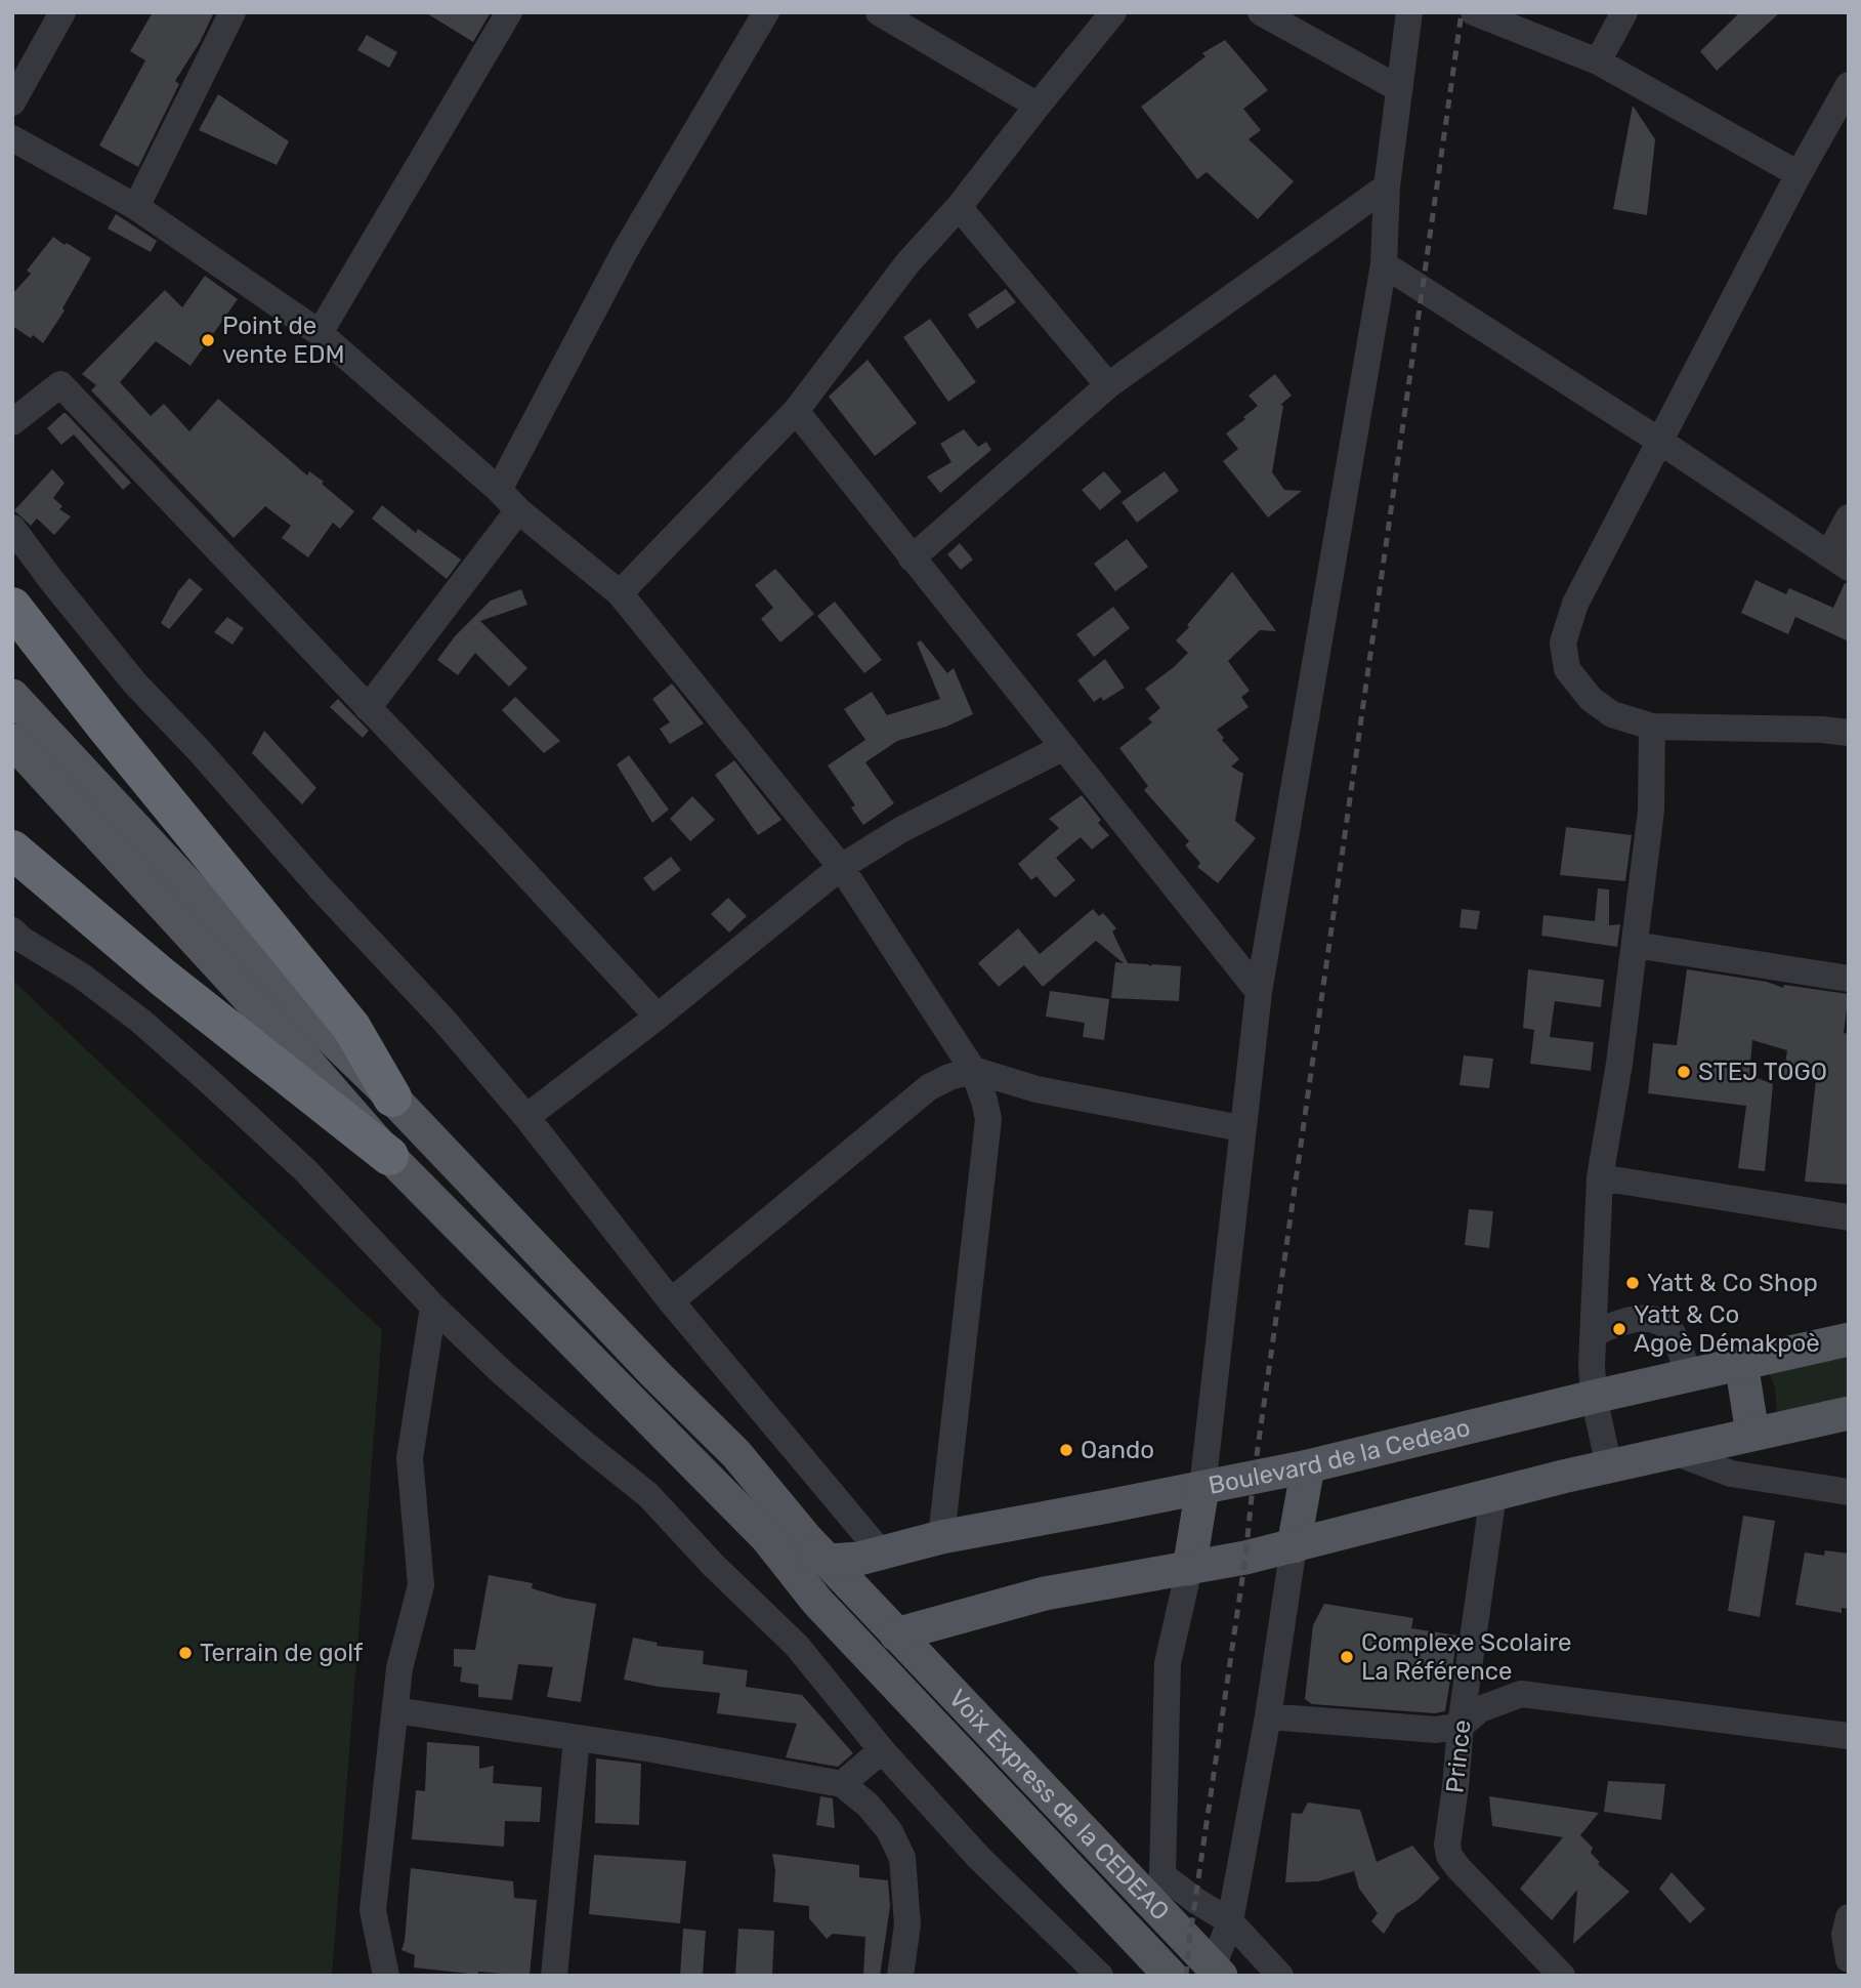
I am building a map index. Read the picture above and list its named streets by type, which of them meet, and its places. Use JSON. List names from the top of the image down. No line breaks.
{"streets":{"main road":["Boulevard de la Cedeao","Voix Express de la CEDEAO"],"street":["Prince"]},"places":["Point de vente EDM","STEJ TOGO","Yatt & Co Shop","Yatt & Co Agoè Démakpoè","Oando","Terrain de golf","Complexe Scolaire La Référence"]}
